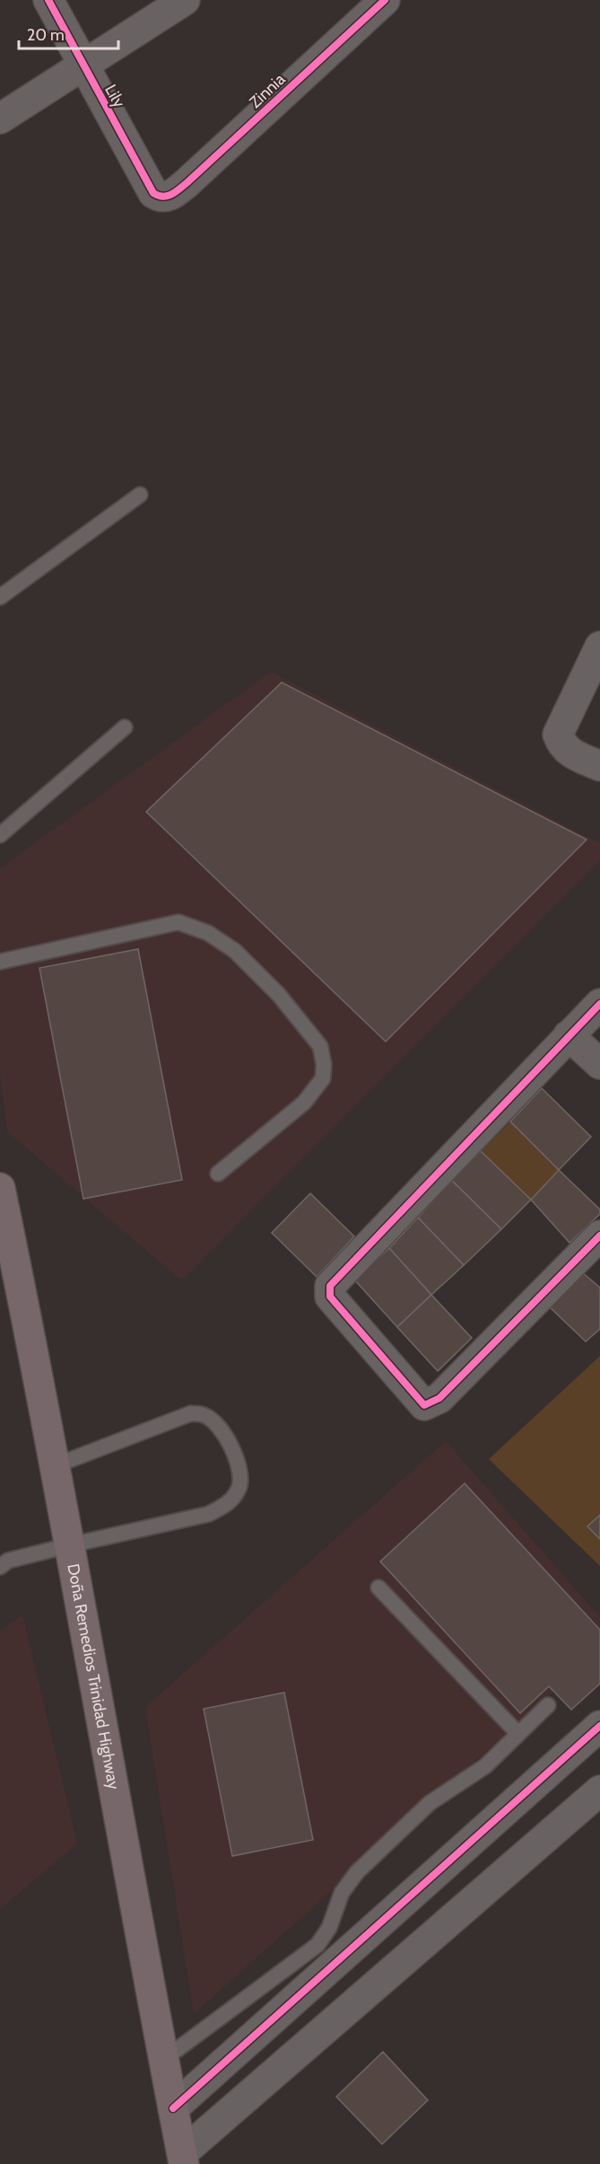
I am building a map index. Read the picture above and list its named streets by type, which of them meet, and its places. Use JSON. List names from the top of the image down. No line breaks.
{"streets":{"highway":["Doña Remedios Trinidad Highway"],"street":["Zinnia","Lily"]},"crossings":[["Zinnia","Lily"]],"scale_bar":"20 m"}
